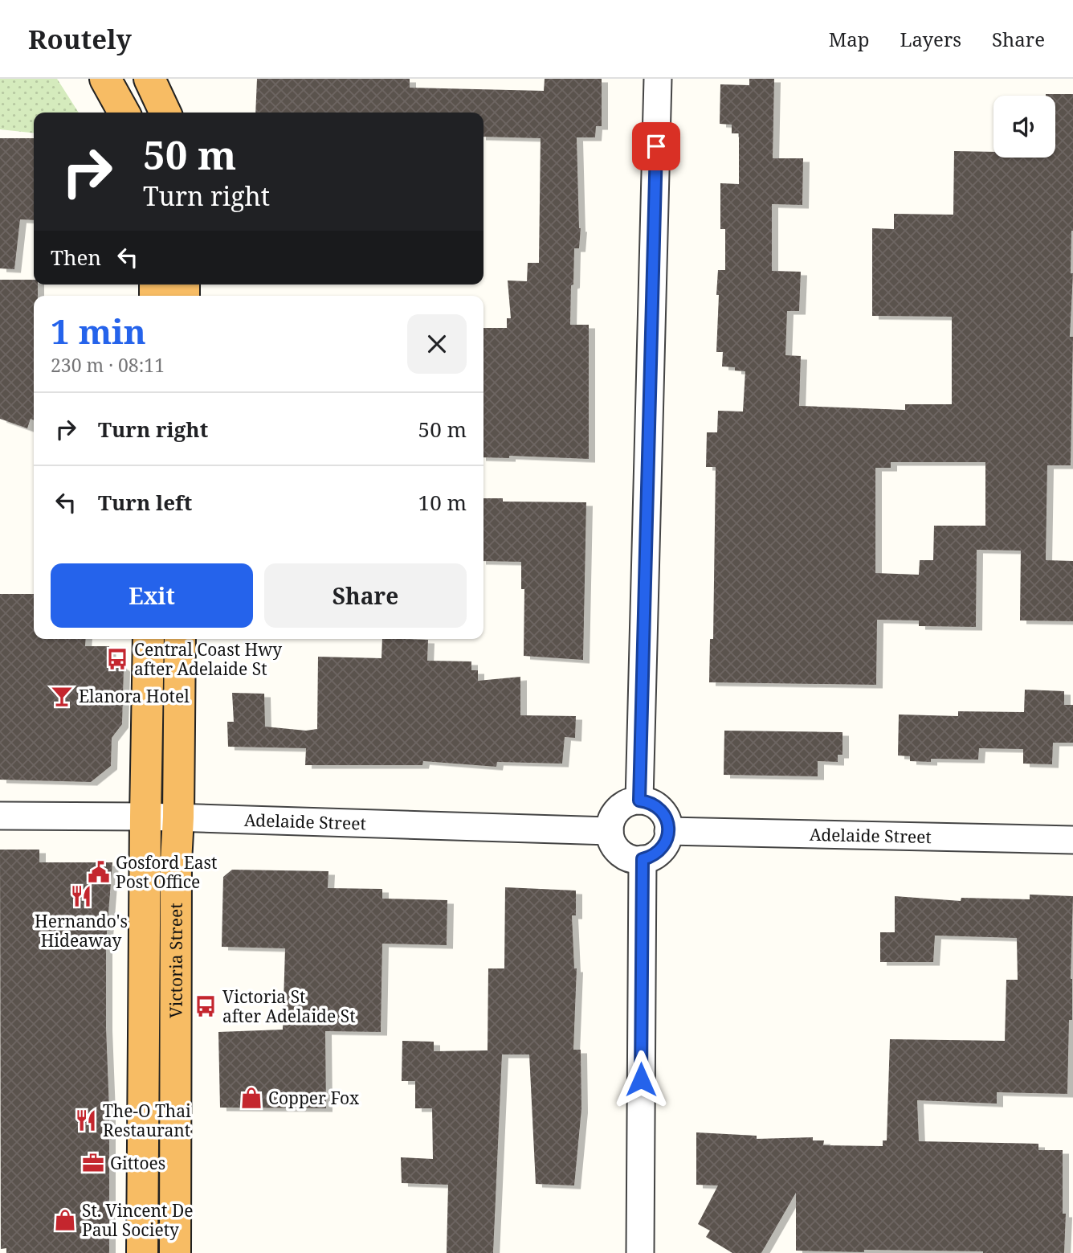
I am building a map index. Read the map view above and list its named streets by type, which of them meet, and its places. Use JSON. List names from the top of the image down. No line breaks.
{"streets":{"highway":["Victoria Street"],"street":["Adelaide Street"]},"crossings":[["Adelaide Street","Victoria Street"]],"places":{"bus stop":["Central Coast Hwy after Adelaide St","Victoria St after Adelaide St"],"bar":["Elanora Hotel"],"public building":["Gosford East Post Office"],"restaurant":["Hernando's Hideaway","The-O Thai Restaurant"],"shop":["Copper Fox","St. Vincent De Paul Society"],"office":["Gittoes"]},"page":{"header":"Routely","nav":["Map","Layers","Share"],"turn":["50 m","Turn right"],"then":"Then","heading":["1 min","230 m · 08:11"],"list":[{"name":"Turn right","value":"50 m"},{"name":"Turn left","value":"10 m"}],"buttons":["Exit","Share"]}}
